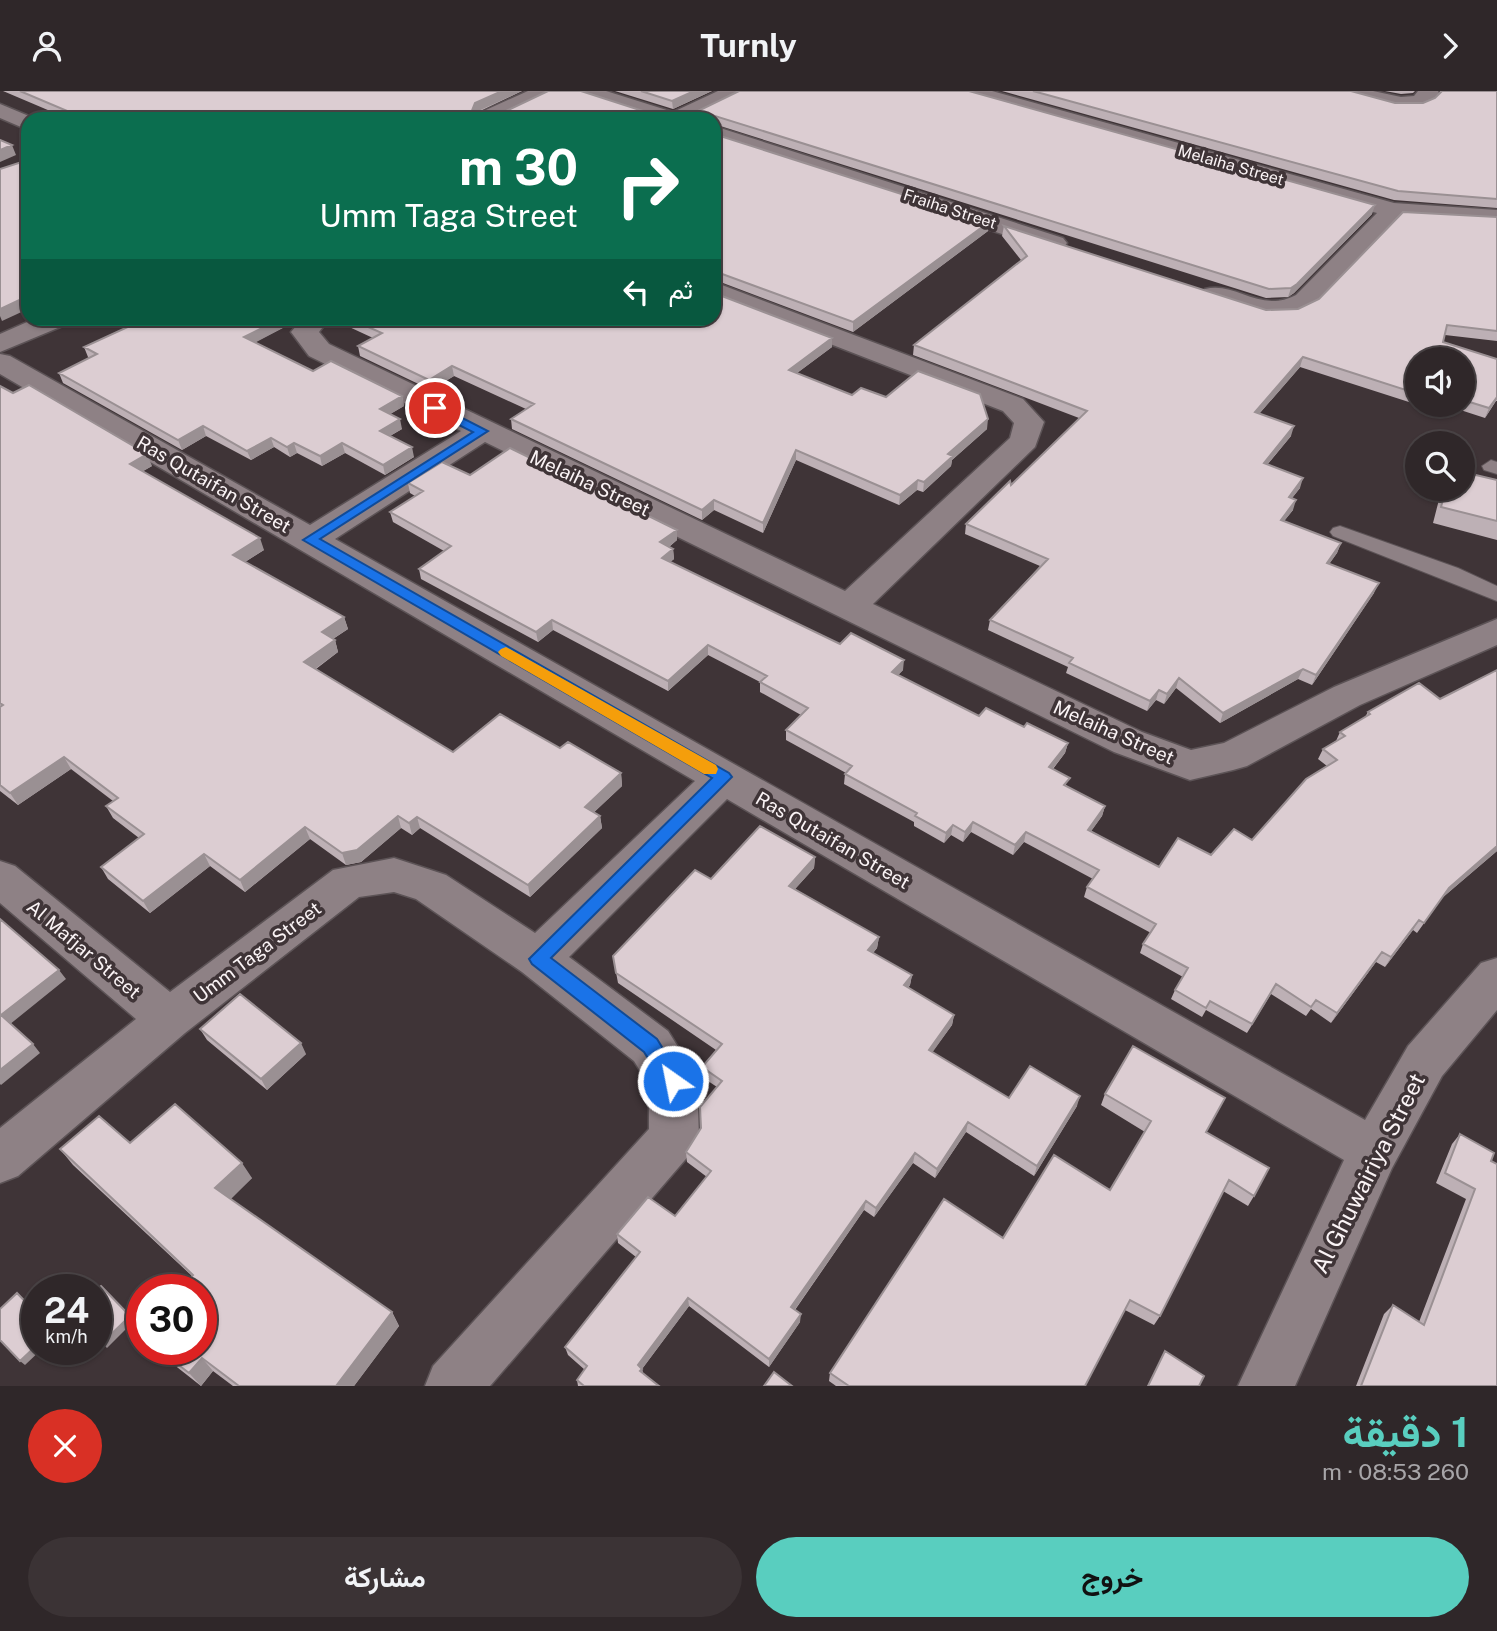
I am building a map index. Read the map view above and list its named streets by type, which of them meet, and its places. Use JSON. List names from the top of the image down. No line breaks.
{"streets":{"street":["Melaiha Street","Fraiha Street","Ras Qutaifan Street","Al Mafjar Street","Umm Taga Street","Al Ghuwairiya Street"]},"crossings":[["Ras Qutaifan Street","Al Ghuwairiya Street"],["Al Mafjar Street","Umm Taga Street"]],"page":{"header":"Turnly","turn":["30 m","Umm Taga Street"],"then":"ثم","speed":"24 km/h","limit":"30","heading":["1 دقيقة","260 m · 08:53"],"buttons":["خروج","مشاركة"]}}
